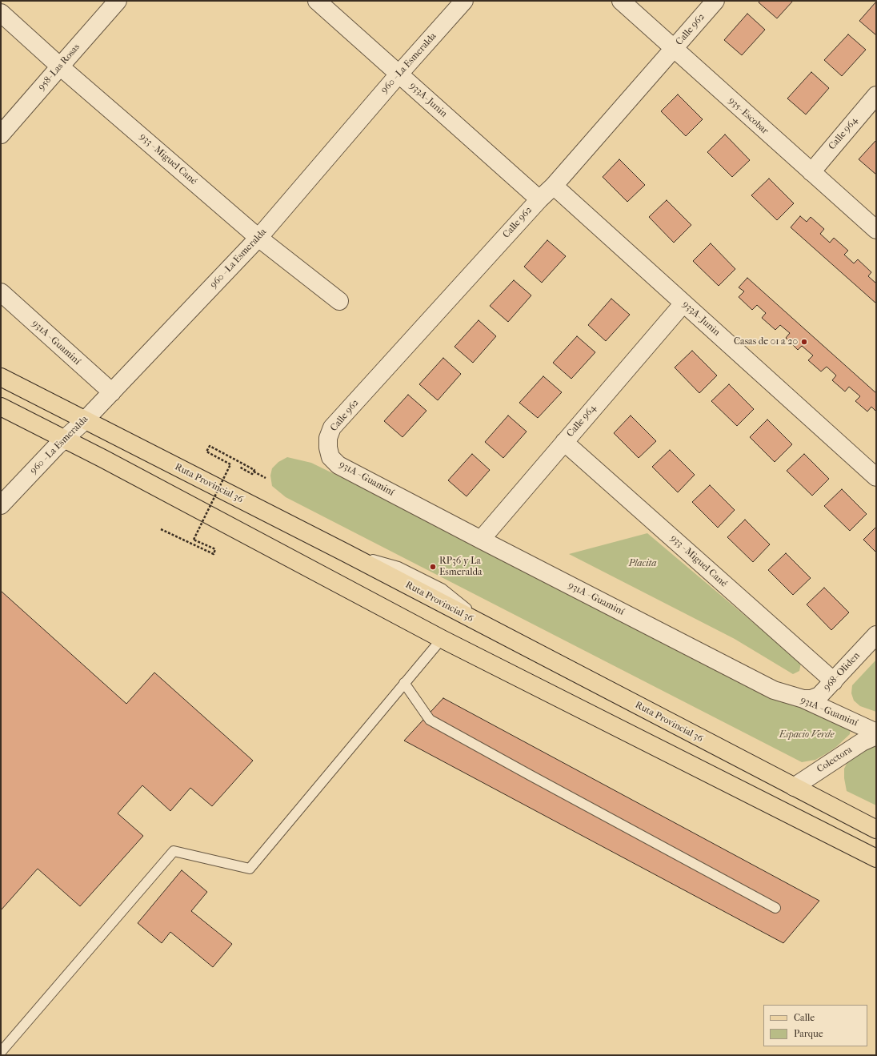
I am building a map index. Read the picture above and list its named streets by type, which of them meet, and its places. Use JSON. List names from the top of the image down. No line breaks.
{"streets":{"main road":["Ruta Provincial 36"],"street":["Calle 962","960 - La Esmeralda","958- Las Rosas","933A- Junin","935- Escobar","Calle 964","933 - Miguel Cané","931A - Guaminí","968- Oliden","Colectora"]},"crossings":[["Calle 962","933A- Junin"],["Calle 962","935- Escobar"],["Calle 962","931A - Guaminí"],["960 - La Esmeralda","933A- Junin"],["960 - La Esmeralda","933 - Miguel Cané"],["960 - La Esmeralda","931A - Guaminí"],["960 - La Esmeralda","Ruta Provincial 36"],["958- Las Rosas","933 - Miguel Cané"],["933A- Junin","Calle 964"],["935- Escobar","Calle 964"],["Calle 964","933 - Miguel Cané"],["Calle 964","931A - Guaminí"],["933 - Miguel Cané","968- Oliden"],["931A - Guaminí","968- Oliden"],["Ruta Provincial 36","Colectora"]],"parks":["Placita","Espacio Verde"],"places":["Casas de 01 a 20","RP36 y La Esmeralda"],"legend":["Calle","Parque"]}
